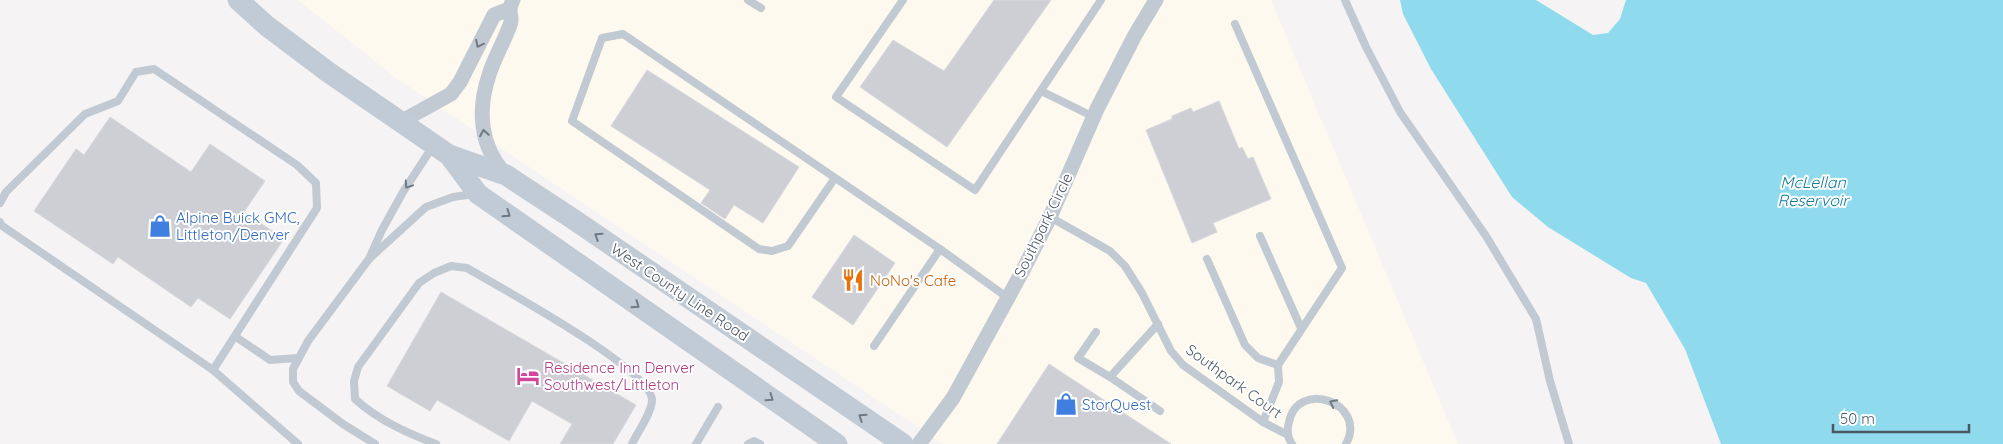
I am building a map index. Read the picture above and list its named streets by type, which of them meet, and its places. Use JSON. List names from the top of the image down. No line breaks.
{"streets":{"main road":["West County Line Road"],"street":["Southpark Circle"],"lane":["Southpark Court"]},"crossings":[["Southpark Circle","Southpark Court"]],"water":["McLellan Reservoir"],"places":{"shop":["Alpine Buick GMC, Littleton/Denver","StorQuest"],"restaurant":["NoNo's Cafe"],"hotel":["Residence Inn Denver Southwest/Littleton"]},"scale_bar":"50 m"}
